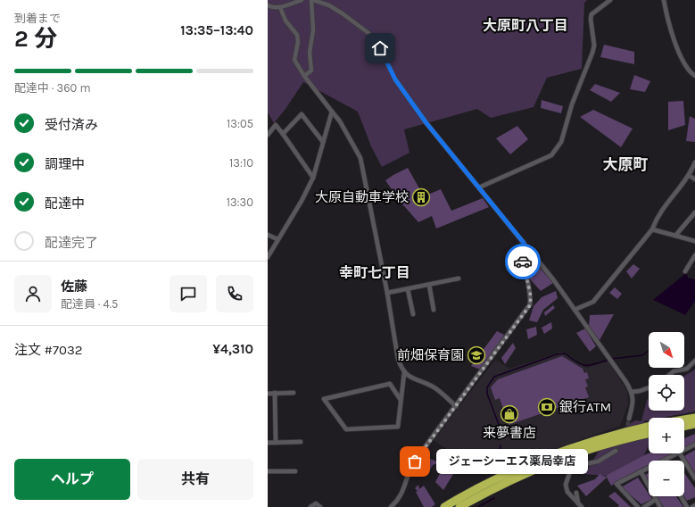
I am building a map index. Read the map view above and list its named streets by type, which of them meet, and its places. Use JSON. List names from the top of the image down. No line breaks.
{"districts":["大原町八丁目","大原町","幸町七丁目"],"places":{"building":["大原自動車学校"],"school or university":["前畑保育園"],"bank":["銀行ATM"],"shop":["来夢書店"],"other":["ジェーシーエス薬局幸店"]},"north":"bottom right","page":{"heading":["2 分","到着まで","13:35–13:40"],"panel":["佐藤","配達員 · 4.5","注文 #7032","¥4,310"],"bar":"配達中 · 360 m","list":[["受付済み","13:05"],["調理中","13:10"],["配達中","13:30"],"配達完了"],"map_buttons":["+","−"],"bubble":"ジェーシーエス薬局幸店","buttons":["ヘルプ","共有"]}}
